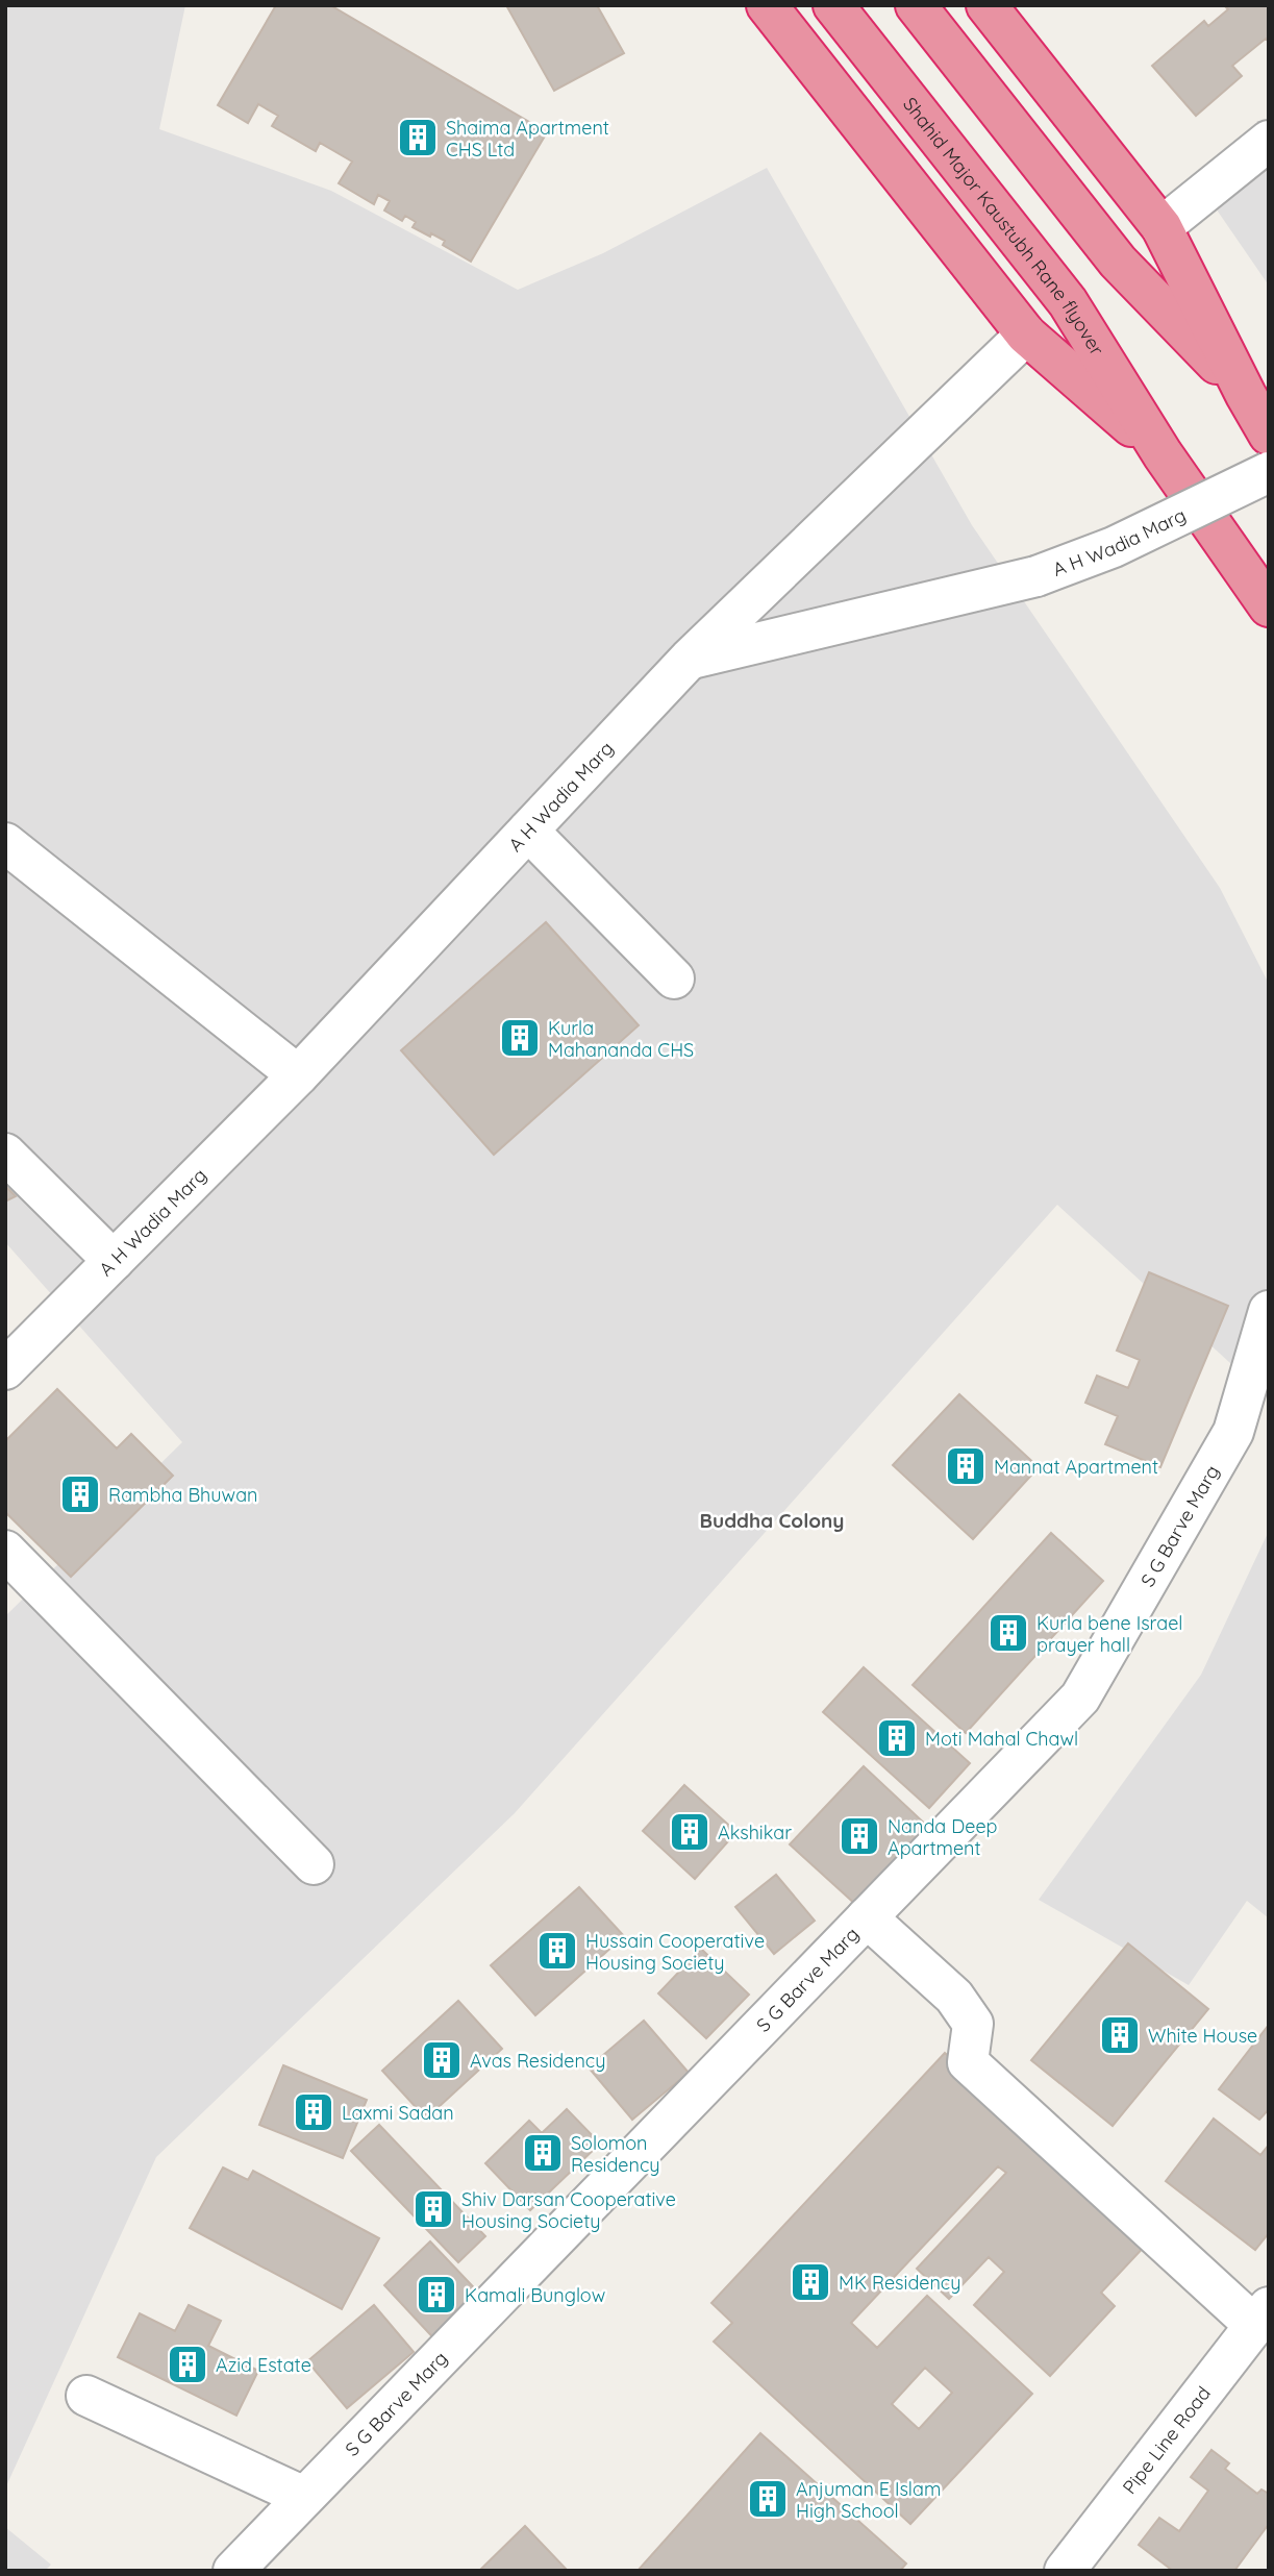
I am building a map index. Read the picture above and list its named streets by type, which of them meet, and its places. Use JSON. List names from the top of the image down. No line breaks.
{"streets":{"highway":["Shahid Major Kaustubh Rane flyover"],"street":["A H Wadia Marg","S G Barve Marg","Pipe Line Road"]},"districts":["Buddha Colony"],"places":{"building":["Shaima Apartment CHS Ltd","Kurla Mahananda CHS","Mannat Apartment","Rambha Bhuwan","Kurla bene Israel prayer hall","Moti Mahal Chawl","Akshikar","Nanda Deep Apartment","Hussain Cooperative Housing Society","White House","Avas Residency","Laxmi Sadan","Solomon Residency","Shiv Darsan Cooperative Housing Society","MK Residency","Kamali Bunglow","Azid Estate","Anjuman E Islam High School"]}}
